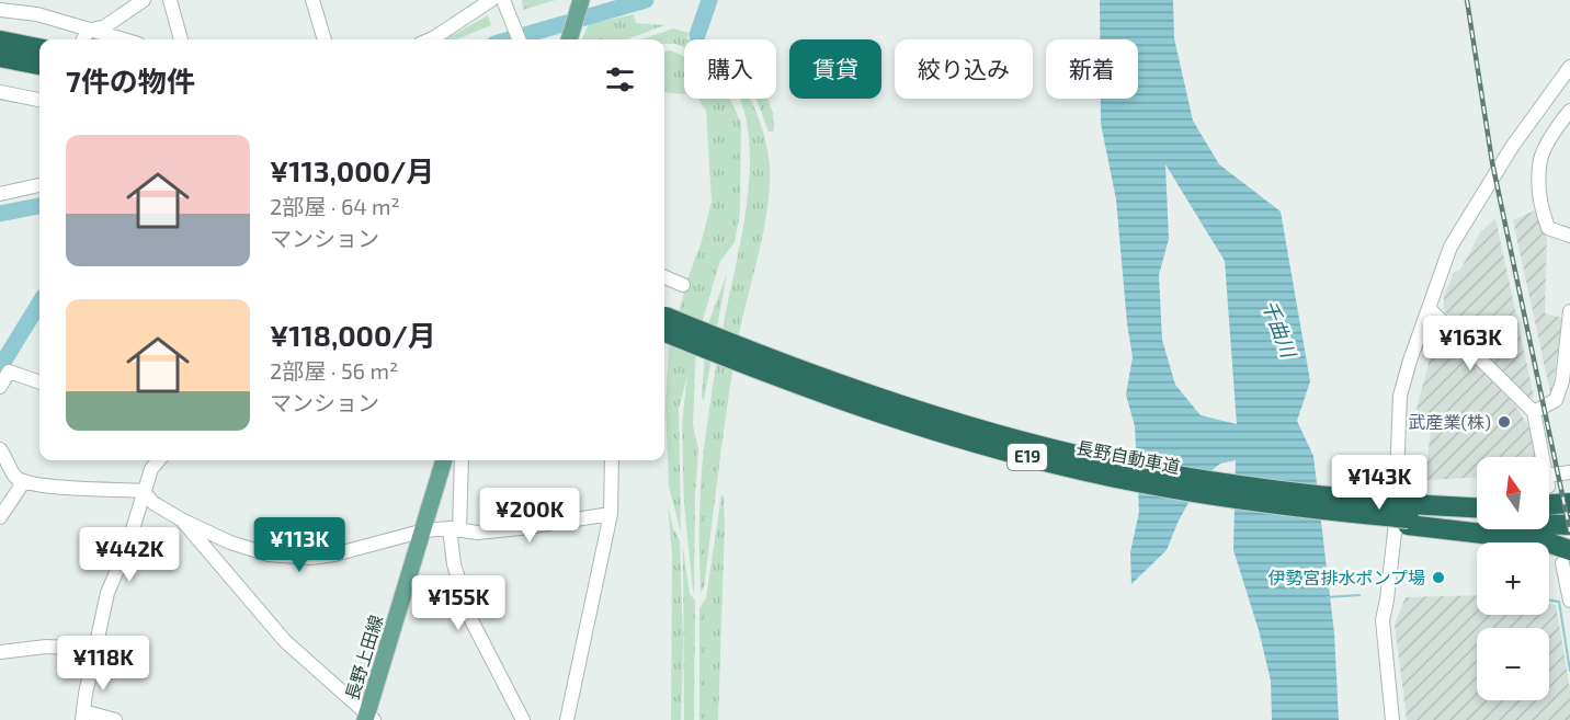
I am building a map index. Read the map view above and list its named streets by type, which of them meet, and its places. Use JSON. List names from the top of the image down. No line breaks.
{"streets":{"highway":["E19","長野自動車道"],"main road":["長野上田線"]},"water":["千曲川"],"places":["武産業(株)","伊勢宮排水ポンプ場"],"north":"top","page":{"chip":["購入","賃貸","絞り込み","新着"],"heading":"7件の物件","list":[{"name":"¥113,000/月","note":"2部屋 · 64 m² · マンション"},{"name":"¥118,000/月","note":"2部屋 · 56 m² · マンション"}],"price":["¥163K","¥143K","¥200K","¥113K","¥442K","¥155K","¥118K"],"map_buttons":["+","−"]}}
